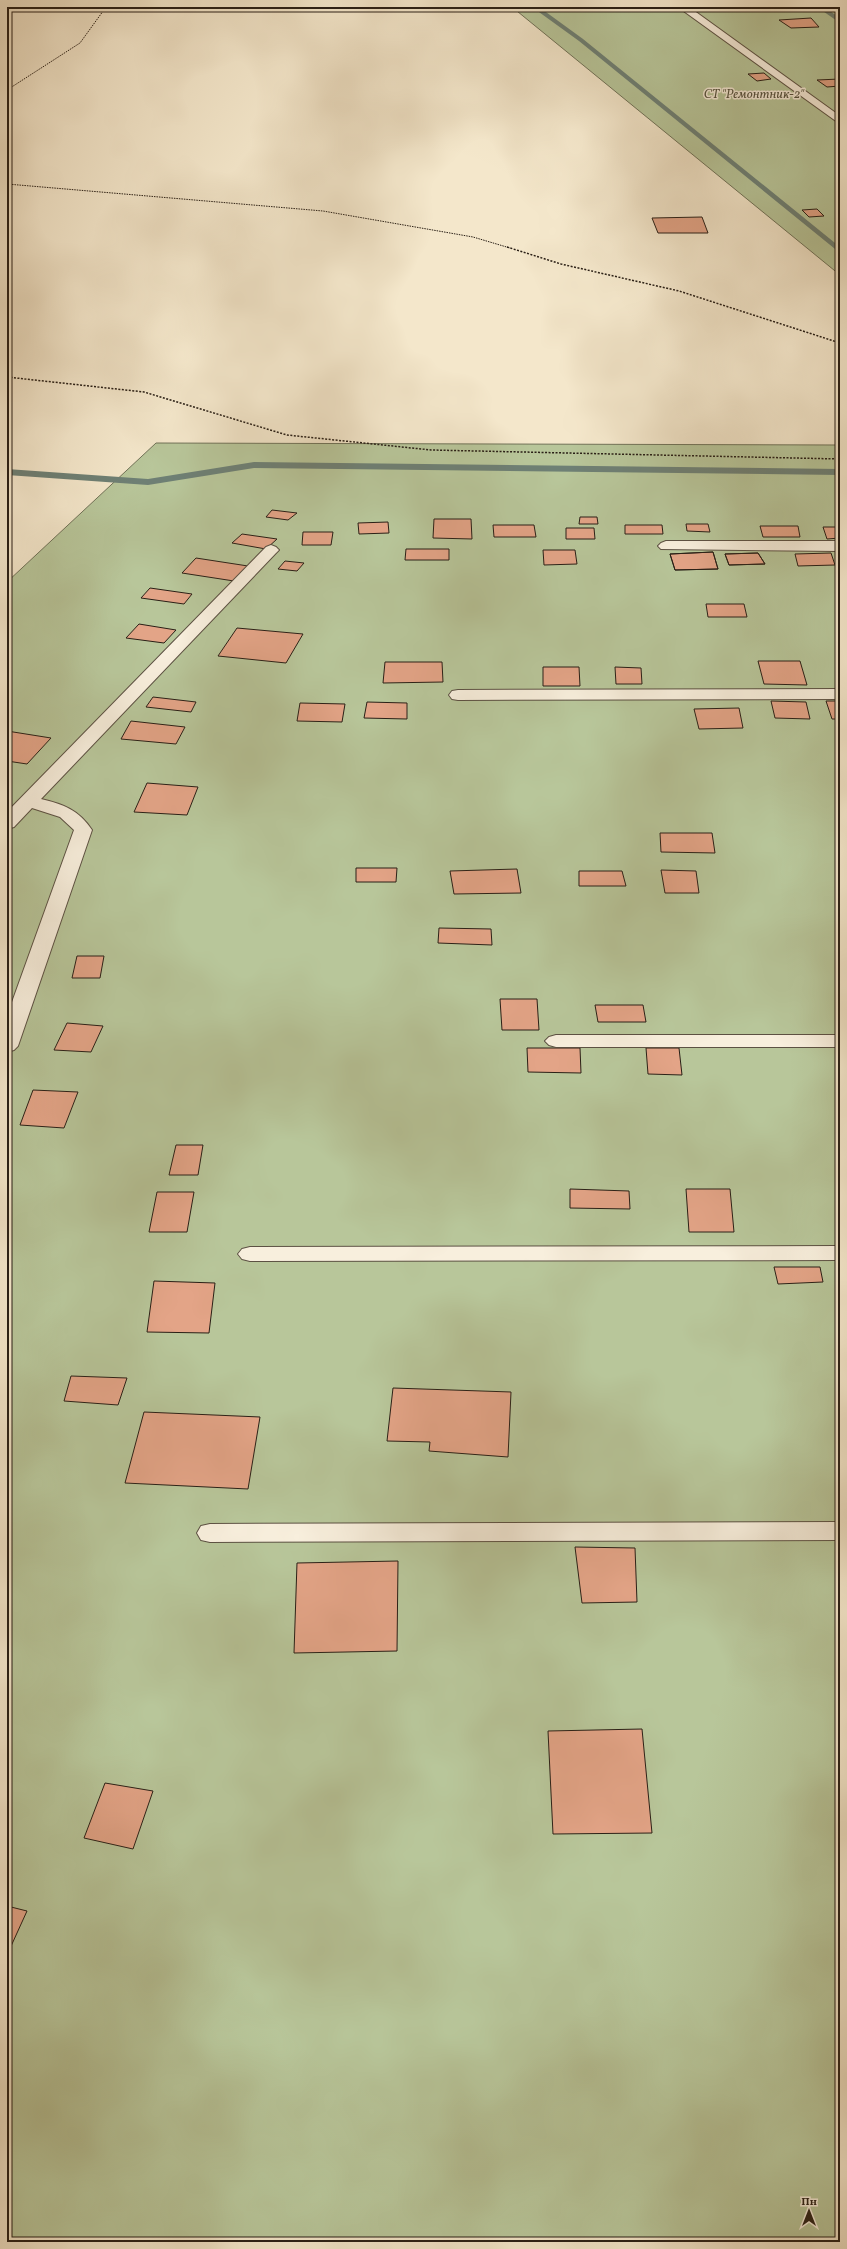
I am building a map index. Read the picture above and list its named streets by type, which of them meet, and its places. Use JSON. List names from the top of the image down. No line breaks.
{"parks":["СТ \"Ремонтник-2\""],"north":"top"}
